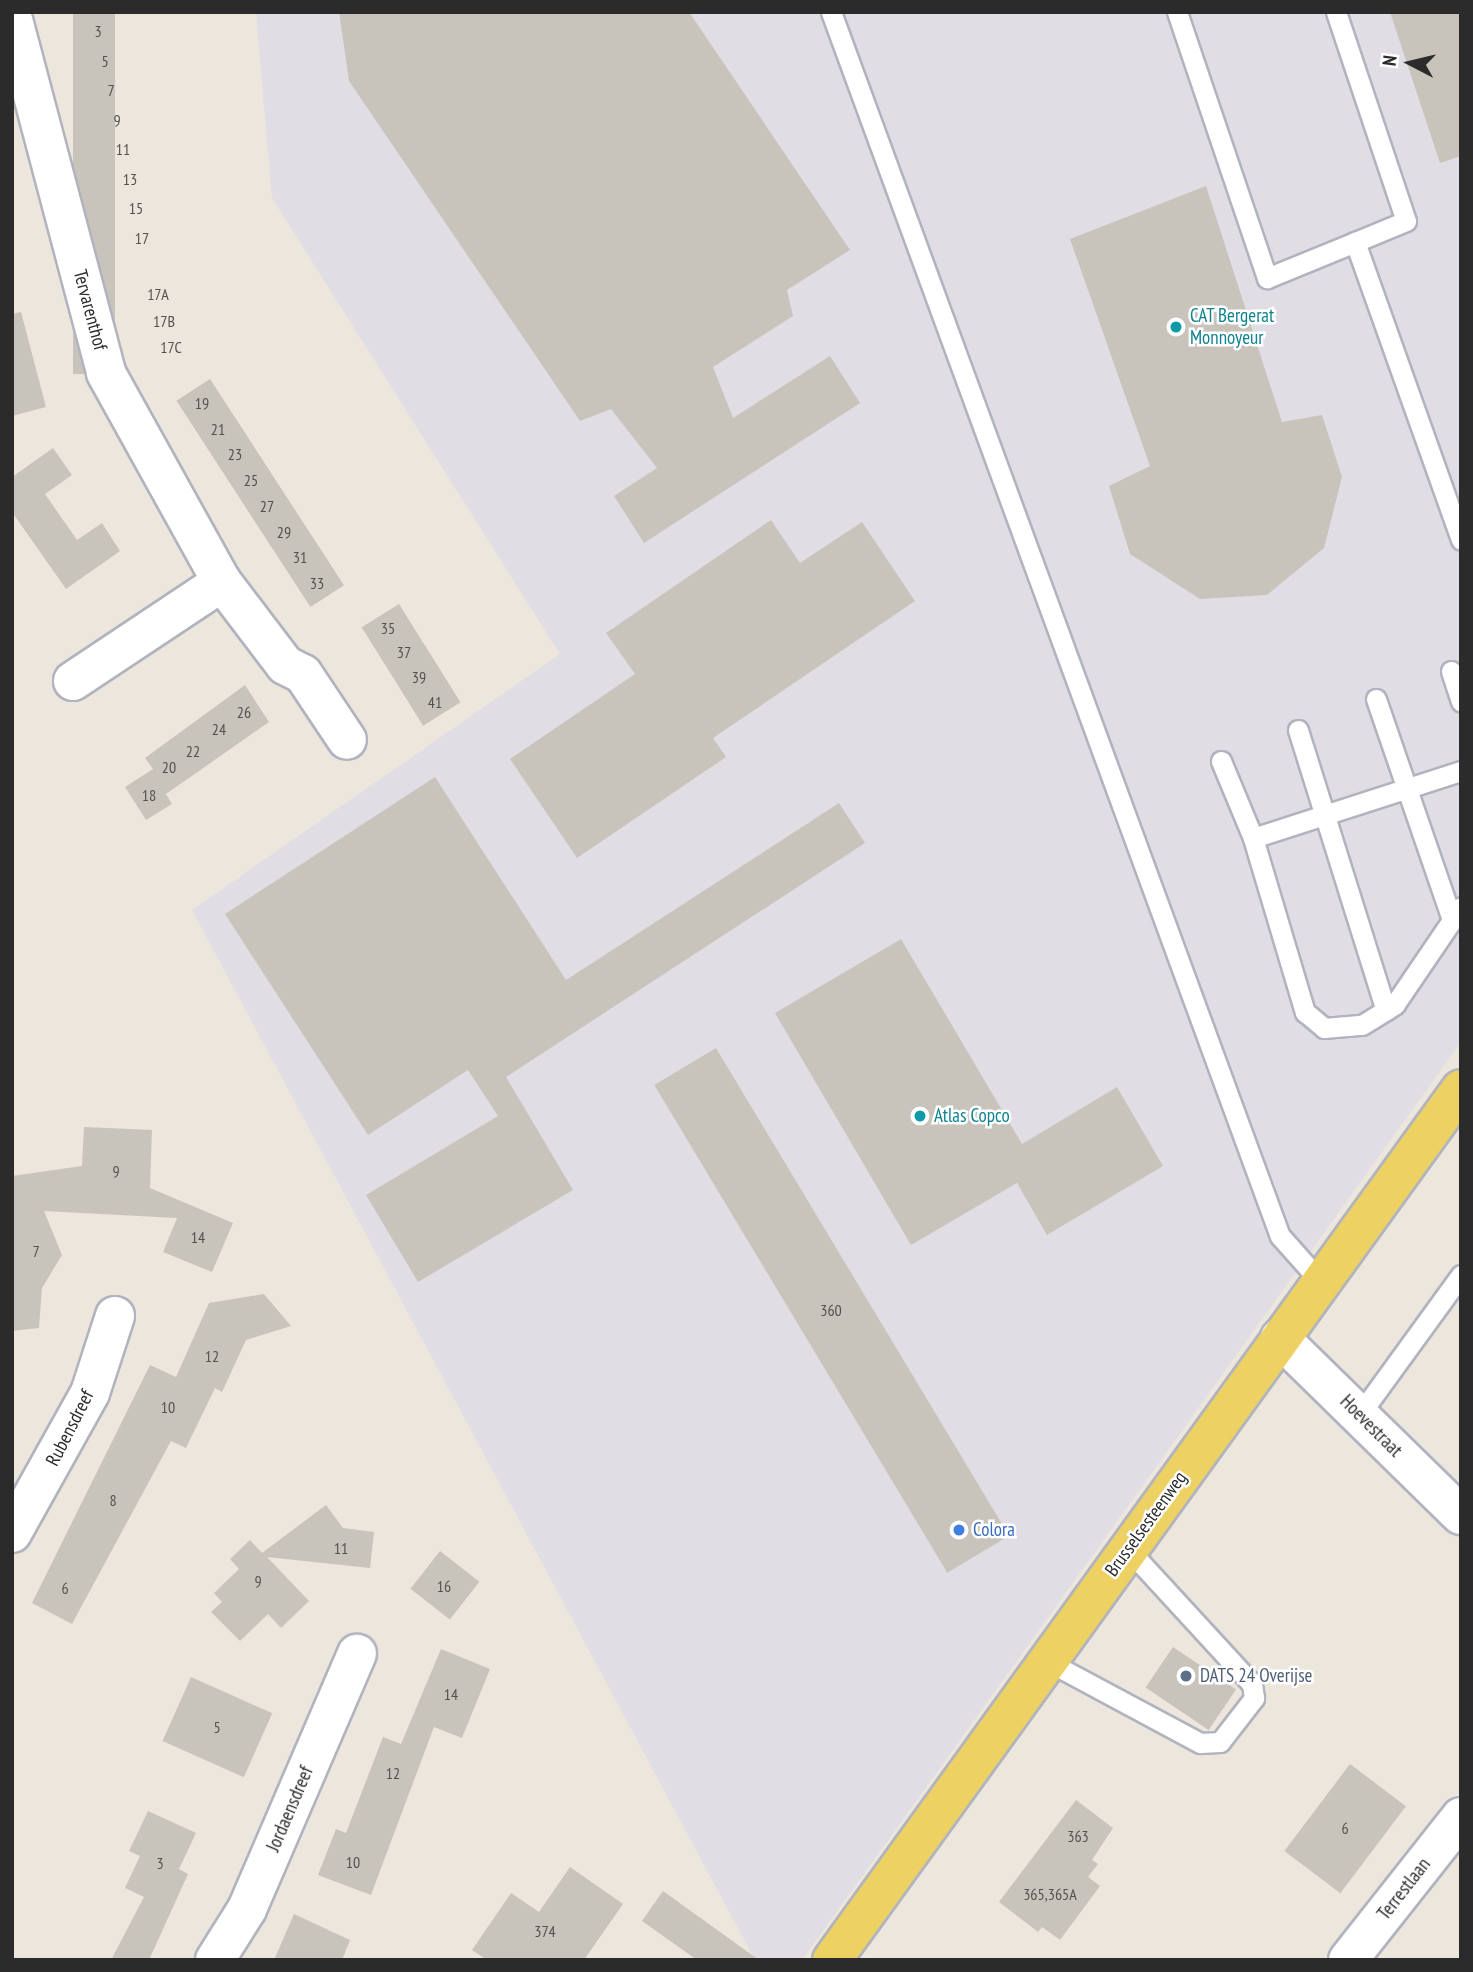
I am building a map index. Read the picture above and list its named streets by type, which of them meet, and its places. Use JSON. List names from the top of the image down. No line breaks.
{"streets":{"main road":["Brusselsesteenweg"],"street":["Tervarenthof","Hoevestraat","Rubensdreef","Jordaensdreef","Terrestlaan"]},"crossings":[["Hoevestraat","Brusselsesteenweg"]],"places":["CAT Bergerat Monnoyeur","Atlas Copco","Colora","DATS 24 Overijse"],"house_numbers":["3","5","7","9","11","13","15","17","17A","17B","17C","19","21","23","25","27","29","31","33","35","37","39","41","26","24","22","20","18","9","14","7","360","12","10","8","11","9","16","6","14","5","12","6","363","10","3","365,365A","374"],"north":"left"}
